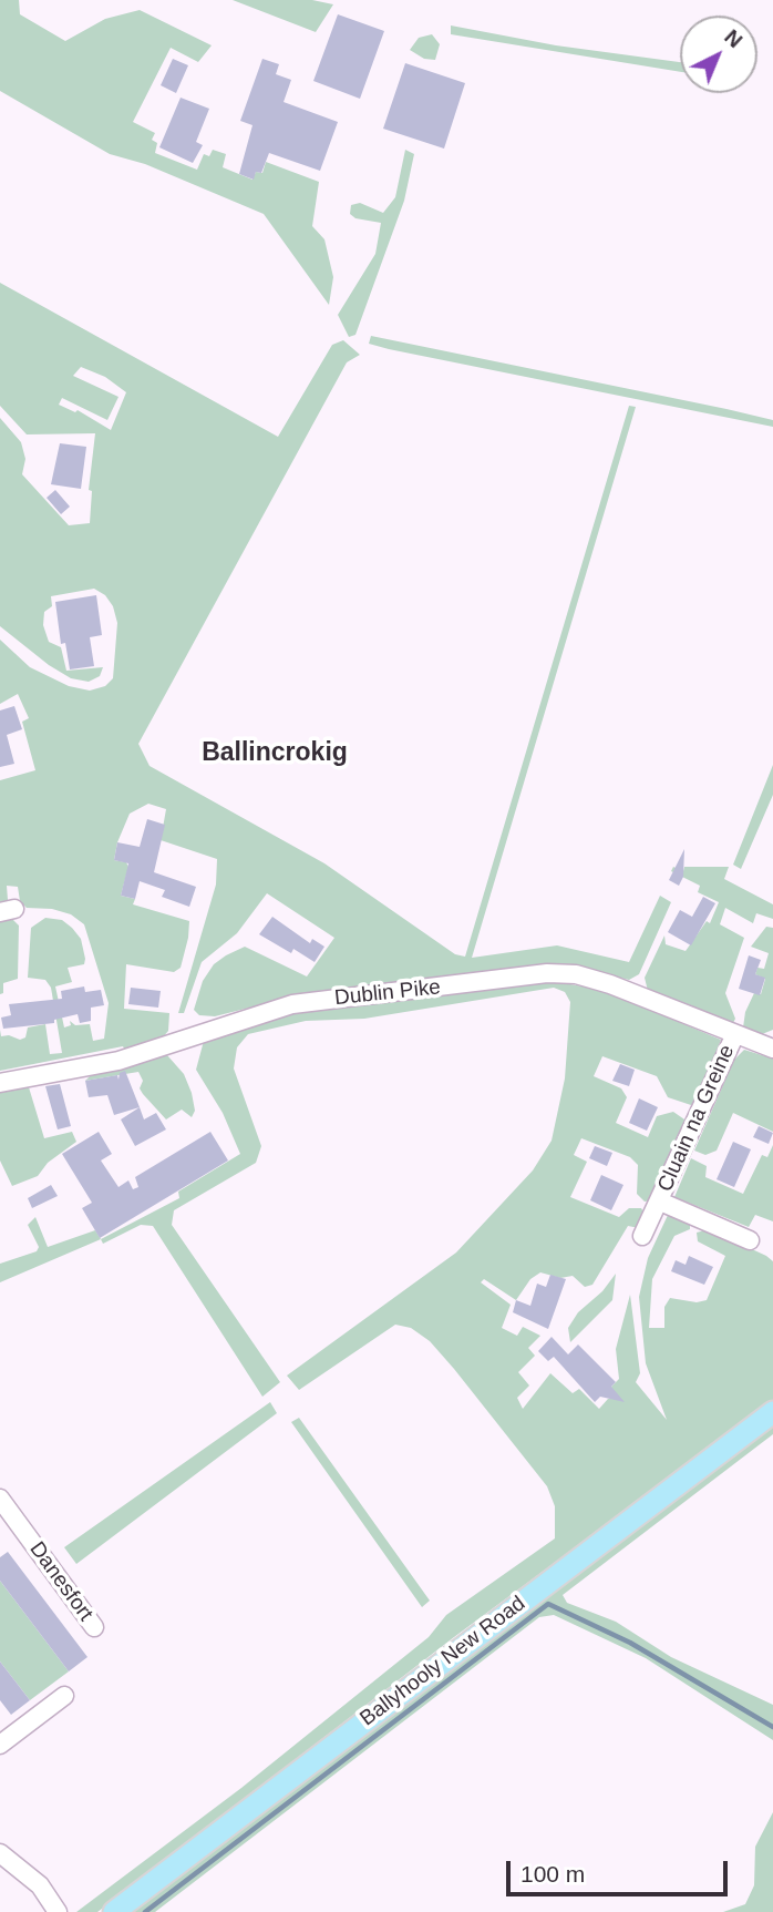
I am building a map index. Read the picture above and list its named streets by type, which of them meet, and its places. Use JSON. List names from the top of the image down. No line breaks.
{"streets":{"main road":["Ballyhooly New Road"],"street":["Dublin Pike","Cluain na Greine","Danesfort"]},"crossings":[["Dublin Pike","Cluain na Greine"]],"districts":["Ballincrokig"],"scale_bar":"100 m","north":"top right"}
